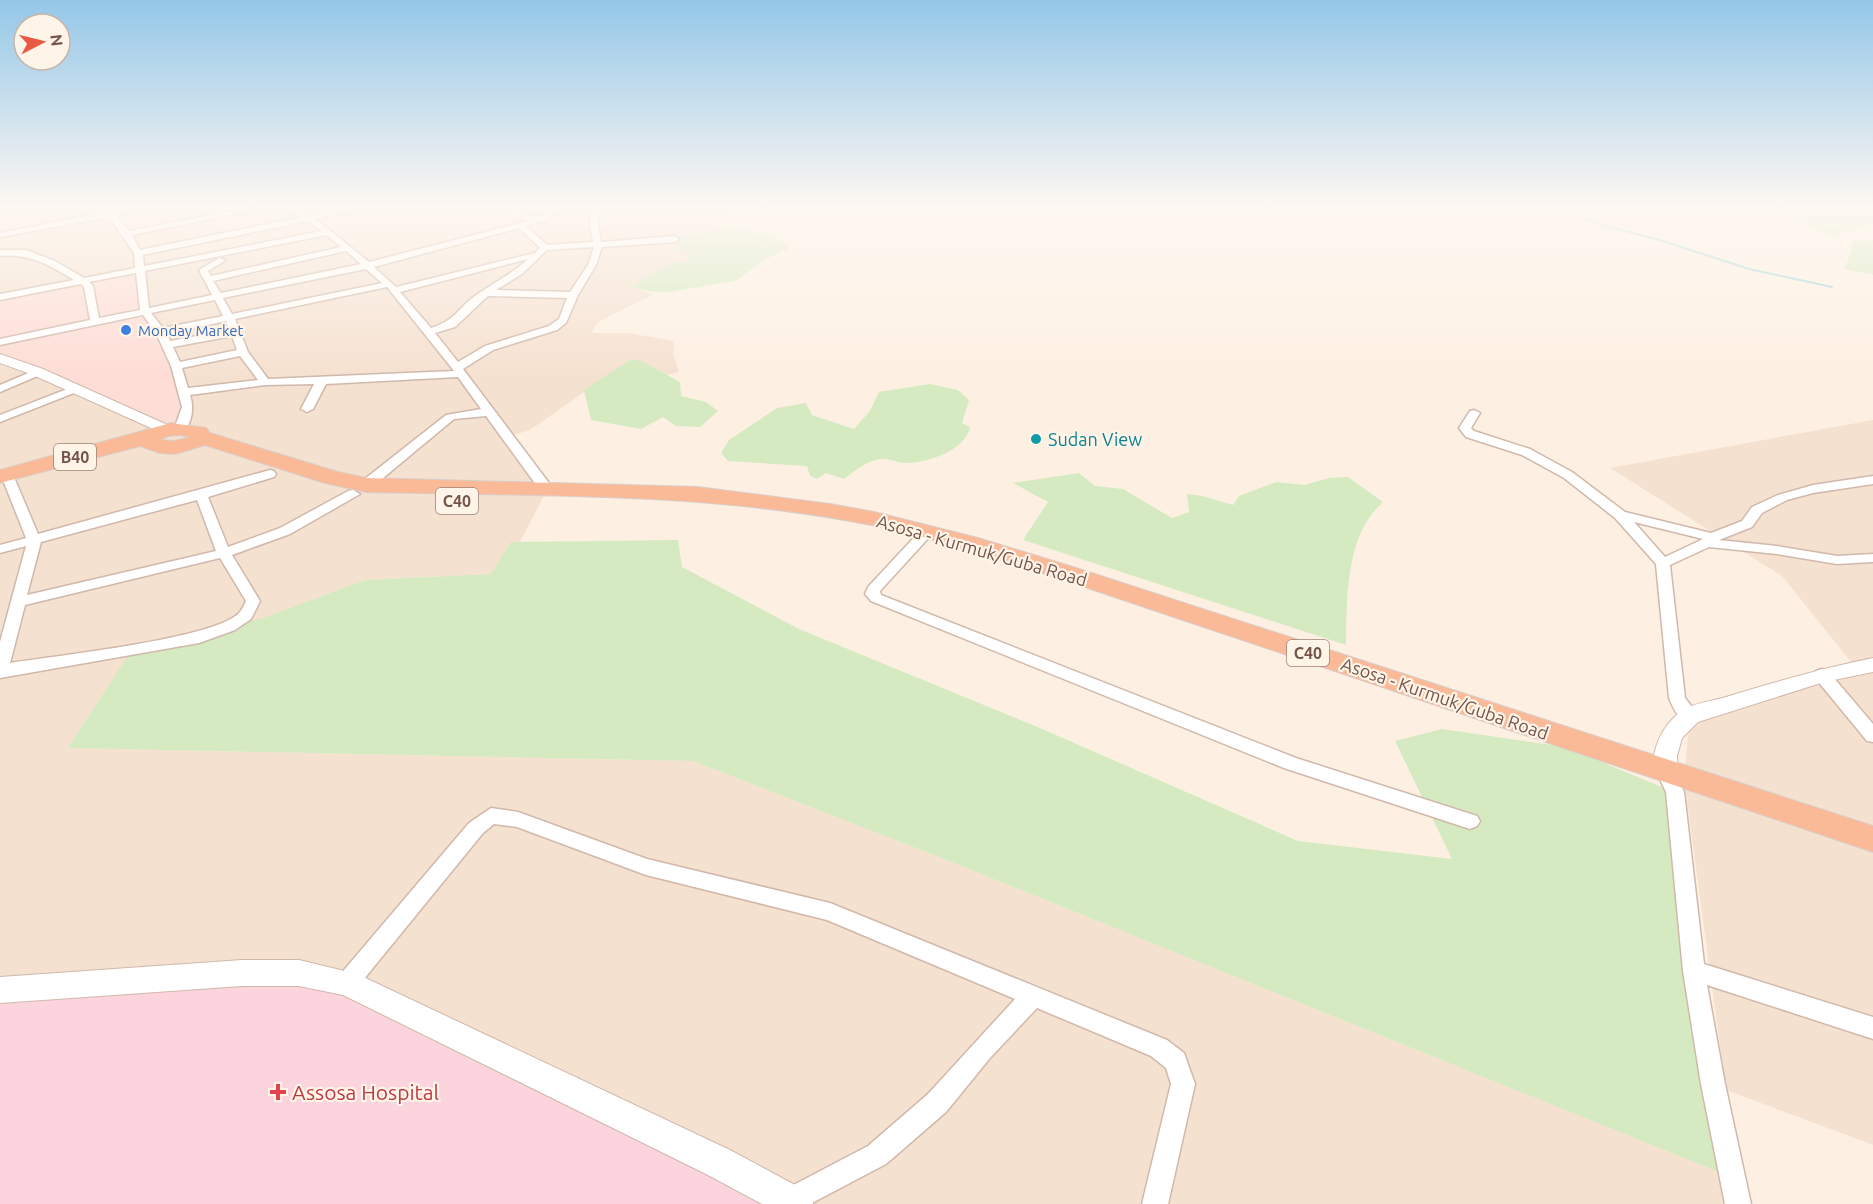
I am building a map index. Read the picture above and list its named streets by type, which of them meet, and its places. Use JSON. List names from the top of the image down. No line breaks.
{"streets":{"highway":["B40","C40","Asosa - Kurmuk/Guba Road"]},"crossings":[["B40","C40"],["C40","Asosa - Kurmuk/Guba Road"]],"places":{"other":["Monday Market","Sudan View"],"health":["Assosa Hospital"]},"north":"right"}
